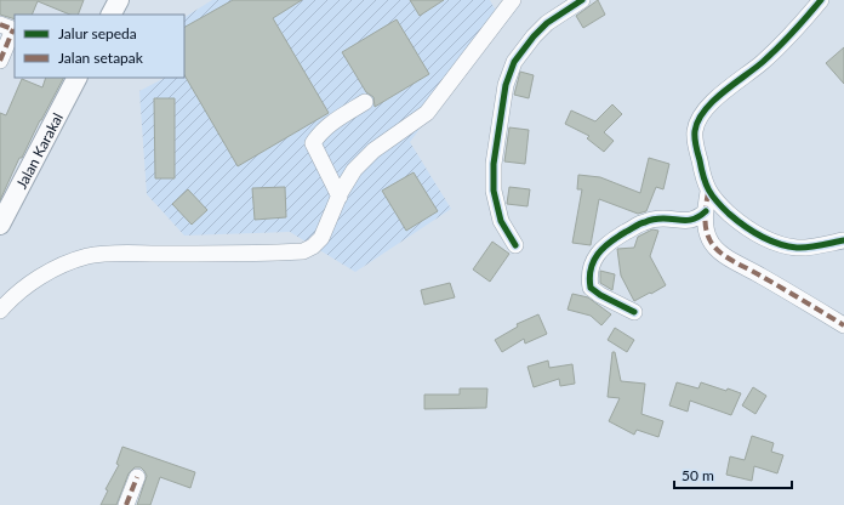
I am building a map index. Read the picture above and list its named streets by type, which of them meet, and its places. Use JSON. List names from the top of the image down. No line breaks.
{"streets":{"main road":["Jalan Karakal"]},"legend":["Jalur sepeda","Jalan setapak"],"scale_bar":"50 m"}
